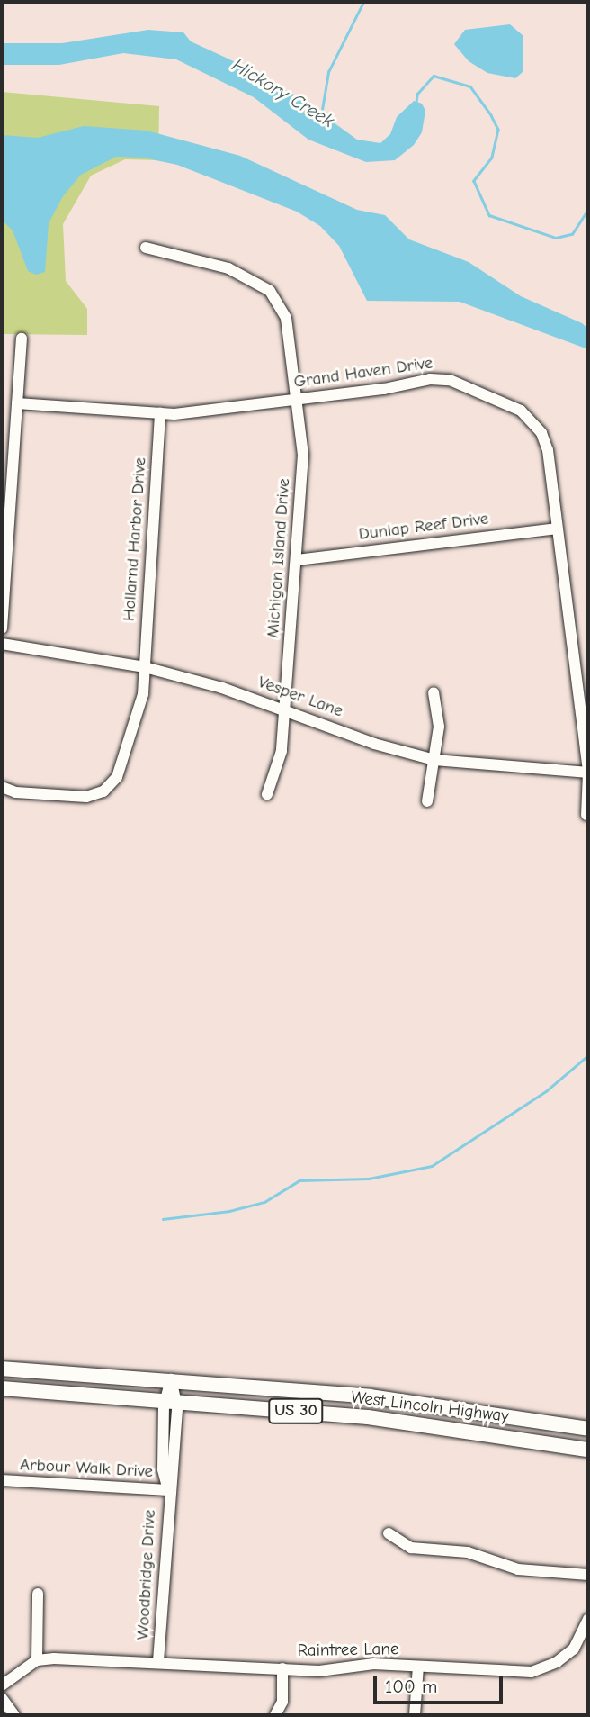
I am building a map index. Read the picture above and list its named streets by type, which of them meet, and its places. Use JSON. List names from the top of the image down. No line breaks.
{"streets":{"main road":["West Lincoln Highway","US 30"],"street":["Grand Haven Drive","Dunlap Reef Drive","Hollarnd Harbor Drive","Michigan Island Drive","Vesper Lane","Arbour Walk Drive","Woodbridge Drive","Raintree Lane"]},"crossings":[["Grand Haven Drive","Dunlap Reef Drive"],["Grand Haven Drive","Hollarnd Harbor Drive"],["Grand Haven Drive","Michigan Island Drive"],["Grand Haven Drive","Vesper Lane"],["Dunlap Reef Drive","Michigan Island Drive"],["Hollarnd Harbor Drive","Vesper Lane"],["Michigan Island Drive","Vesper Lane"],["West Lincoln Highway","Woodbridge Drive"],["Arbour Walk Drive","Woodbridge Drive"],["Woodbridge Drive","Raintree Lane"]],"water":["Hickory Creek"],"scale_bar":"100 m"}
